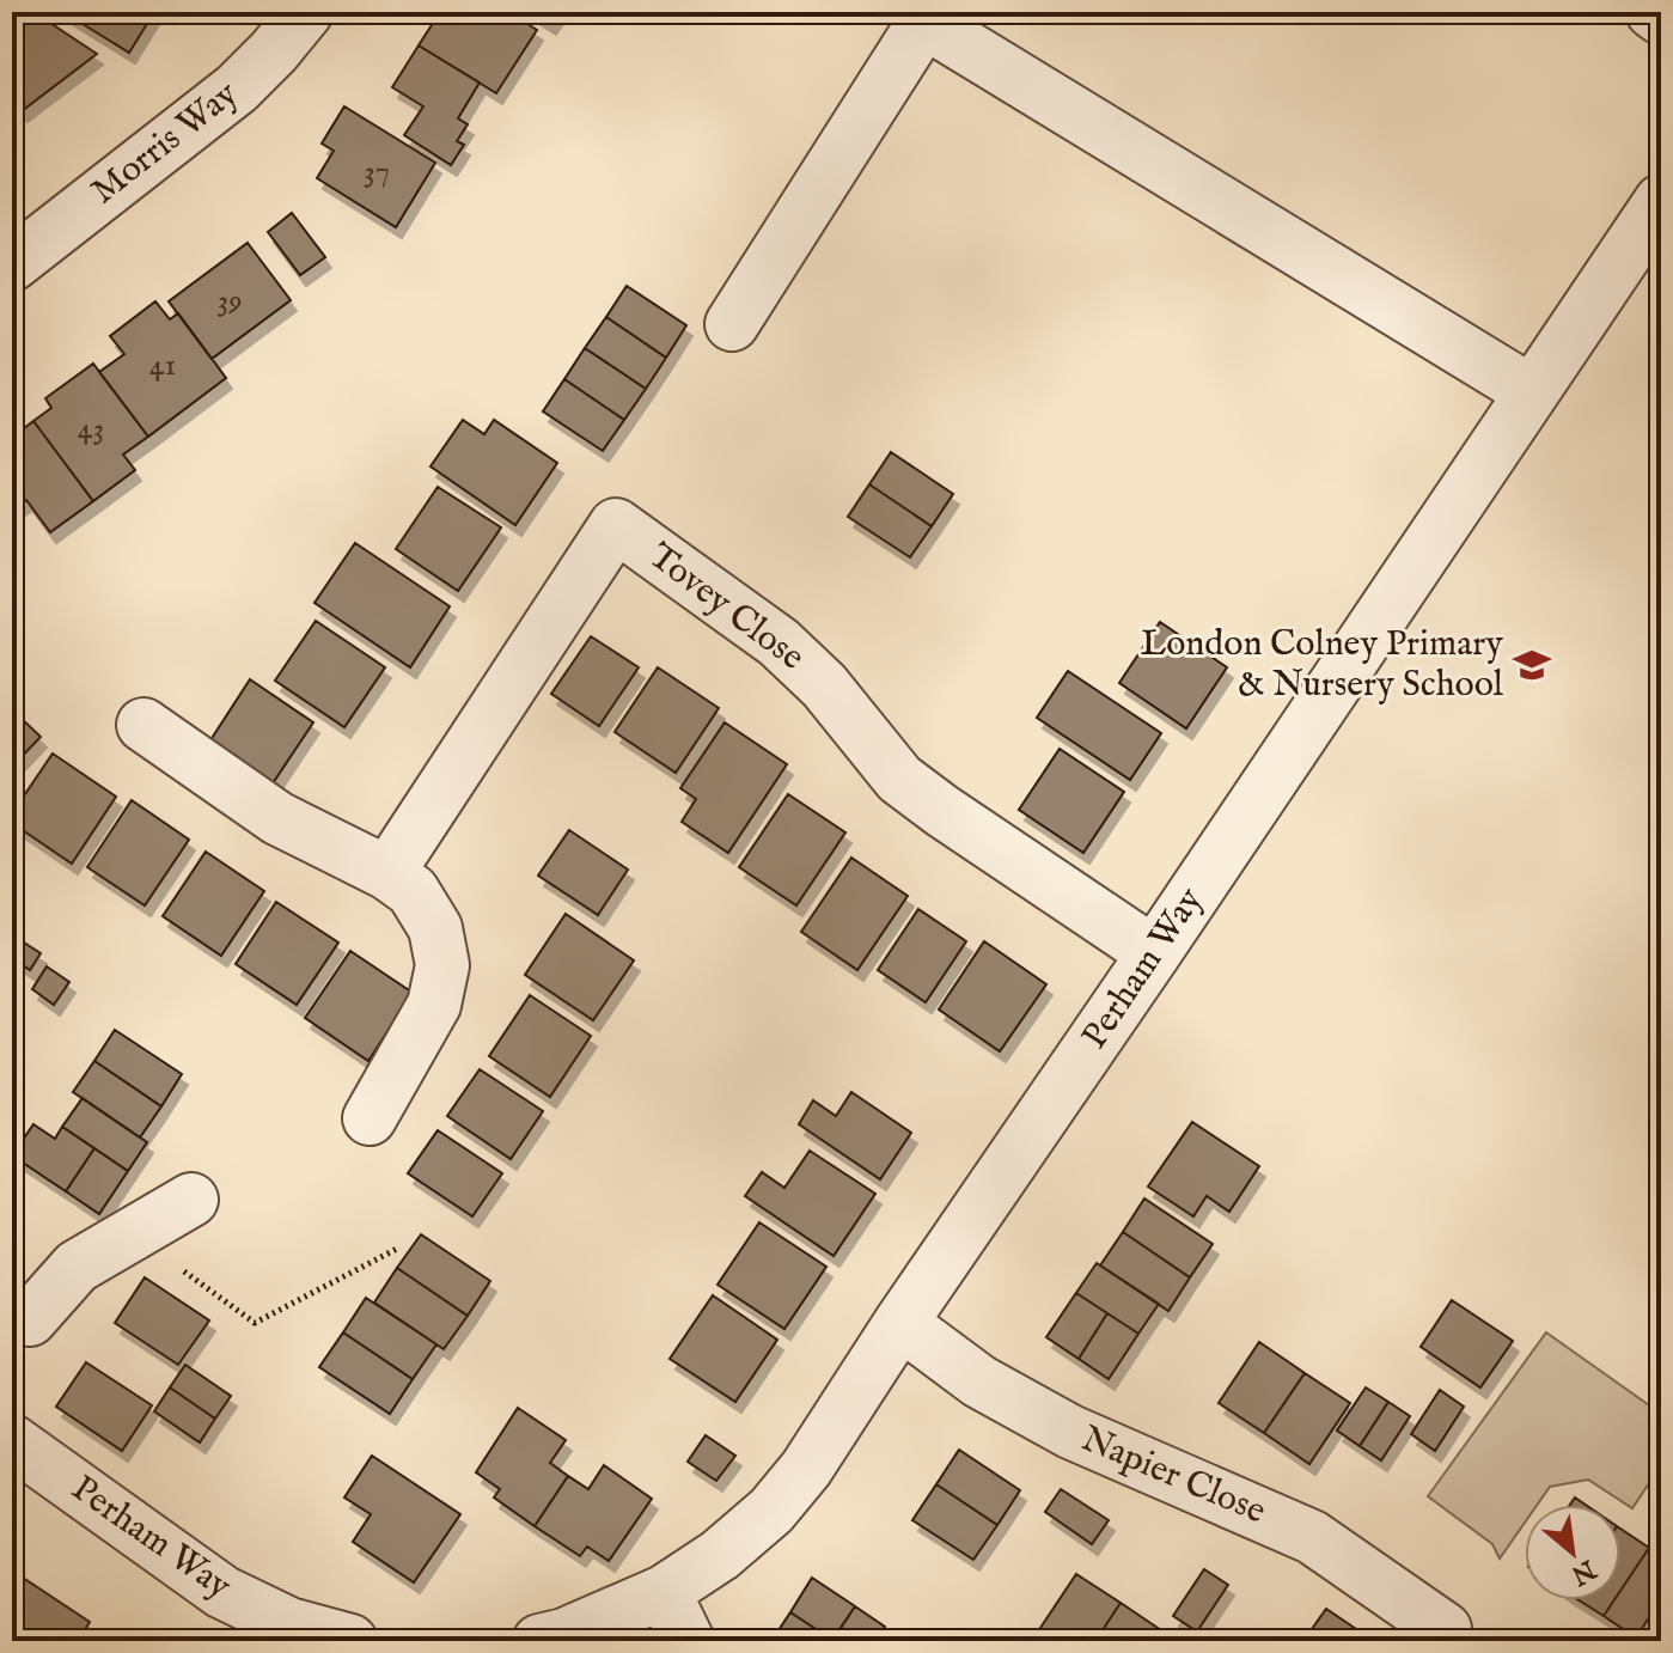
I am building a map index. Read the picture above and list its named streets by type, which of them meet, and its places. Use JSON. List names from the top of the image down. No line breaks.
{"streets":{"street":["Morris Way","Tovey Close","Perham Way","Napier Close"]},"crossings":[["Tovey Close","Perham Way"],["Perham Way","Napier Close"]],"places":{"school or university":["London Colney Primary & Nursery School"]},"house_numbers":["37","39","41","43"],"north":"bottom right"}
